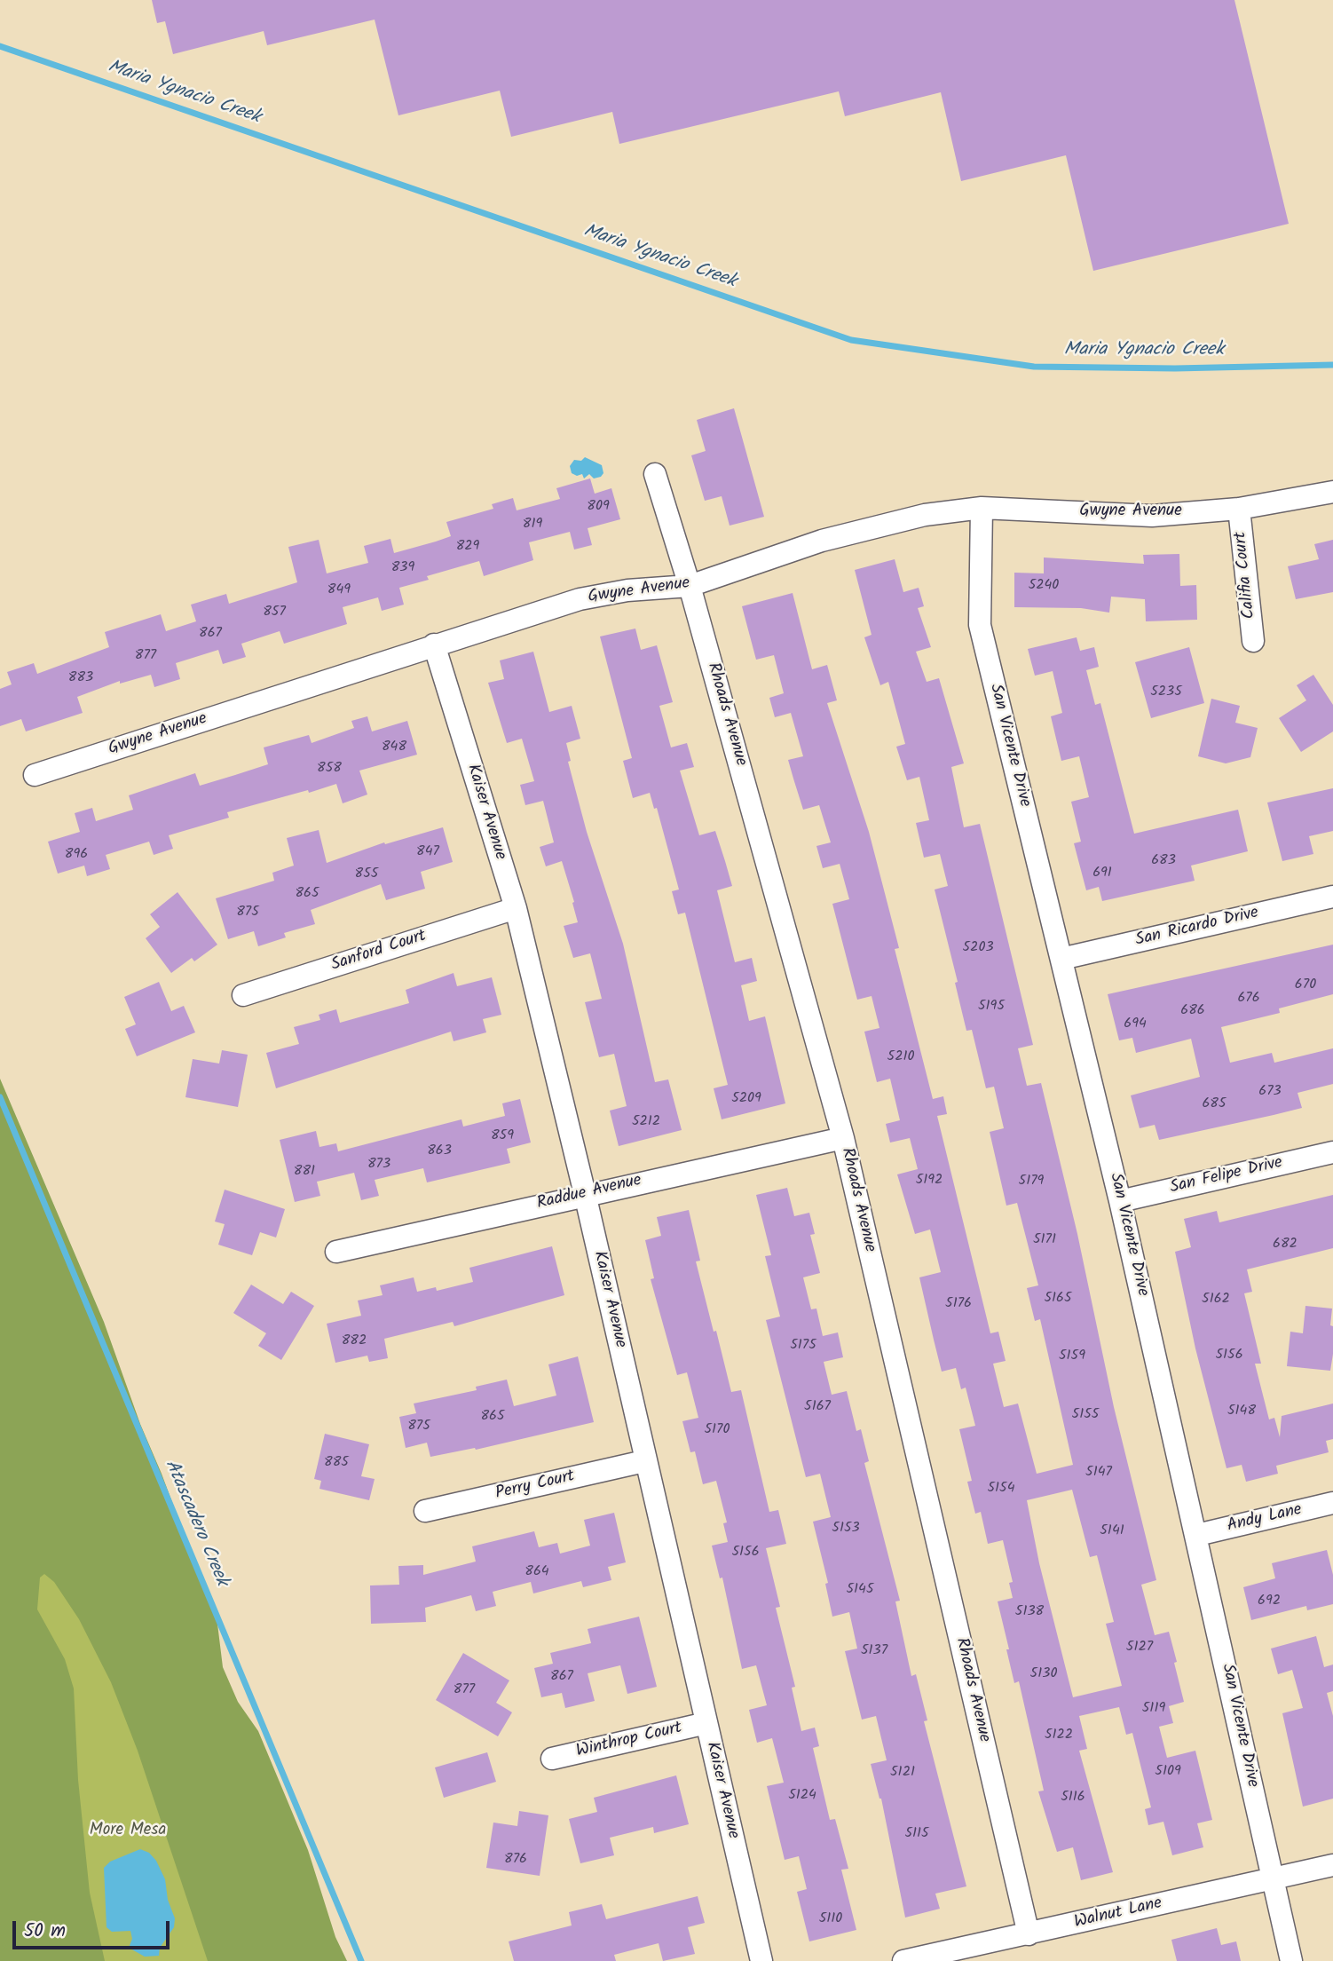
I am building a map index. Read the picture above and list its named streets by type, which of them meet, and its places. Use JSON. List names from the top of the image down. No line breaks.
{"streets":{"street":["Gwyne Avenue","Califia Court","Rhoads Avenue","San Vicente Drive","Kaiser Avenue","San Ricardo Drive","Sanford Court","San Felipe Drive","Raddue Avenue","Perry Court","Andy Lane","Winthrop Court","Walnut Lane"]},"crossings":[["Gwyne Avenue","Califia Court"],["Gwyne Avenue","Rhoads Avenue"],["Gwyne Avenue","San Vicente Drive"],["Gwyne Avenue","Kaiser Avenue"],["Rhoads Avenue","Raddue Avenue"],["Rhoads Avenue","Walnut Lane"],["San Vicente Drive","San Ricardo Drive"],["San Vicente Drive","San Felipe Drive"],["San Vicente Drive","Andy Lane"],["San Vicente Drive","Walnut Lane"],["Kaiser Avenue","Sanford Court"],["Kaiser Avenue","Raddue Avenue"],["Kaiser Avenue","Perry Court"],["Kaiser Avenue","Winthrop Court"]],"water":["Maria Ygnacio Creek","Atascadero Creek"],"parks":["More Mesa"],"house_numbers":["809","819","829","839","5240","849","857","867","877","883","5235","848","858","847","896","683","691","855","865","875","5203","670","676","5195","686","694","5210","673","5209","685","5212","859","863","873","881","5192","5179","5171","682","5165","5162","5176","882","5175","5156","5159","5167","5148","5155","865","875","5170","885","5147","5154","5153","5141","5156","864","5145","692","5138","5127","5137","5130","867","877","5119","5122","5109","5121","5124","5116","5115","876","5110"],"scale_bar":"50 m"}
